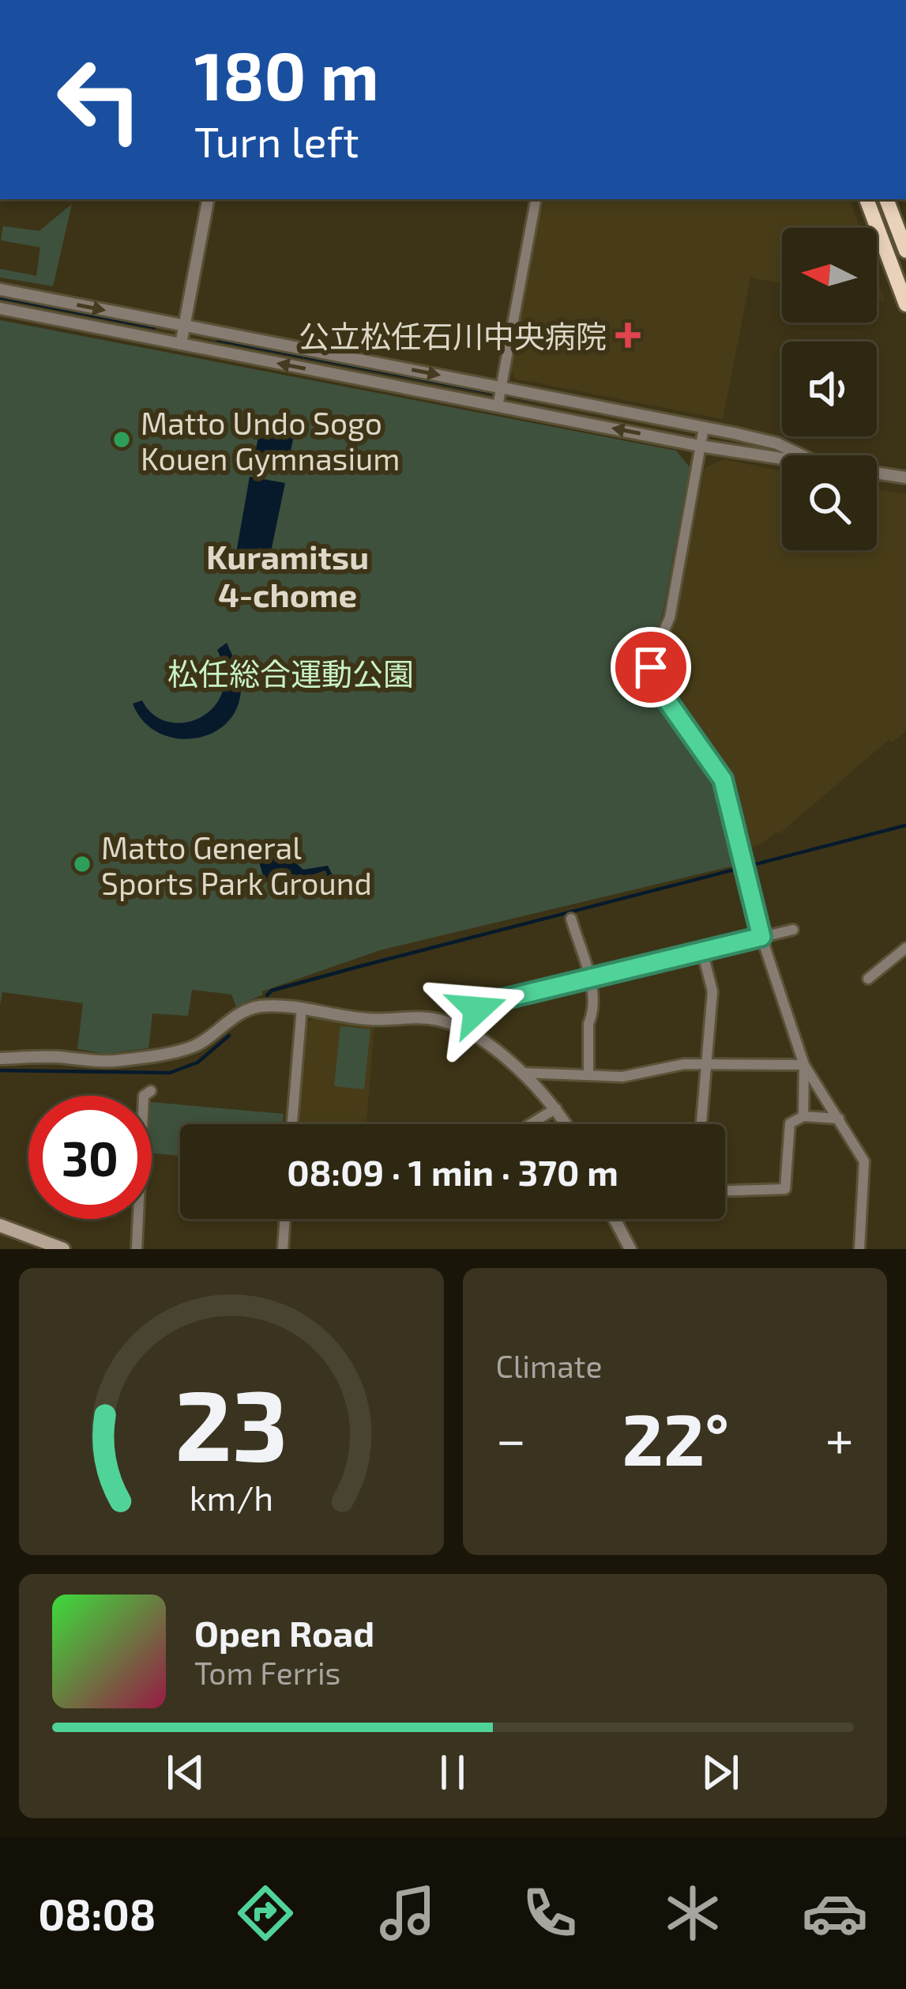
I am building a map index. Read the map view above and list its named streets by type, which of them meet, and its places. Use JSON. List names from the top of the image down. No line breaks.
{"districts":["Kuramitsu 4-chome"],"parks":["松任総合運動公園"],"places":{"health":["公立松任石川中央病院"],"other":["Matto Undo Sogo Kouen Gymnasium","Matto General Sports Park Ground"]},"north":"left","page":{"turn":["180 m","Turn left"],"limit":"30","trip":"08:09 · 1 min · 370 m","tile":"Climate","heat":["−","22°","+"],"song":["Open Road","Tom Ferris"],"tabs":"08:08","gauge":["23","km/h"]}}
